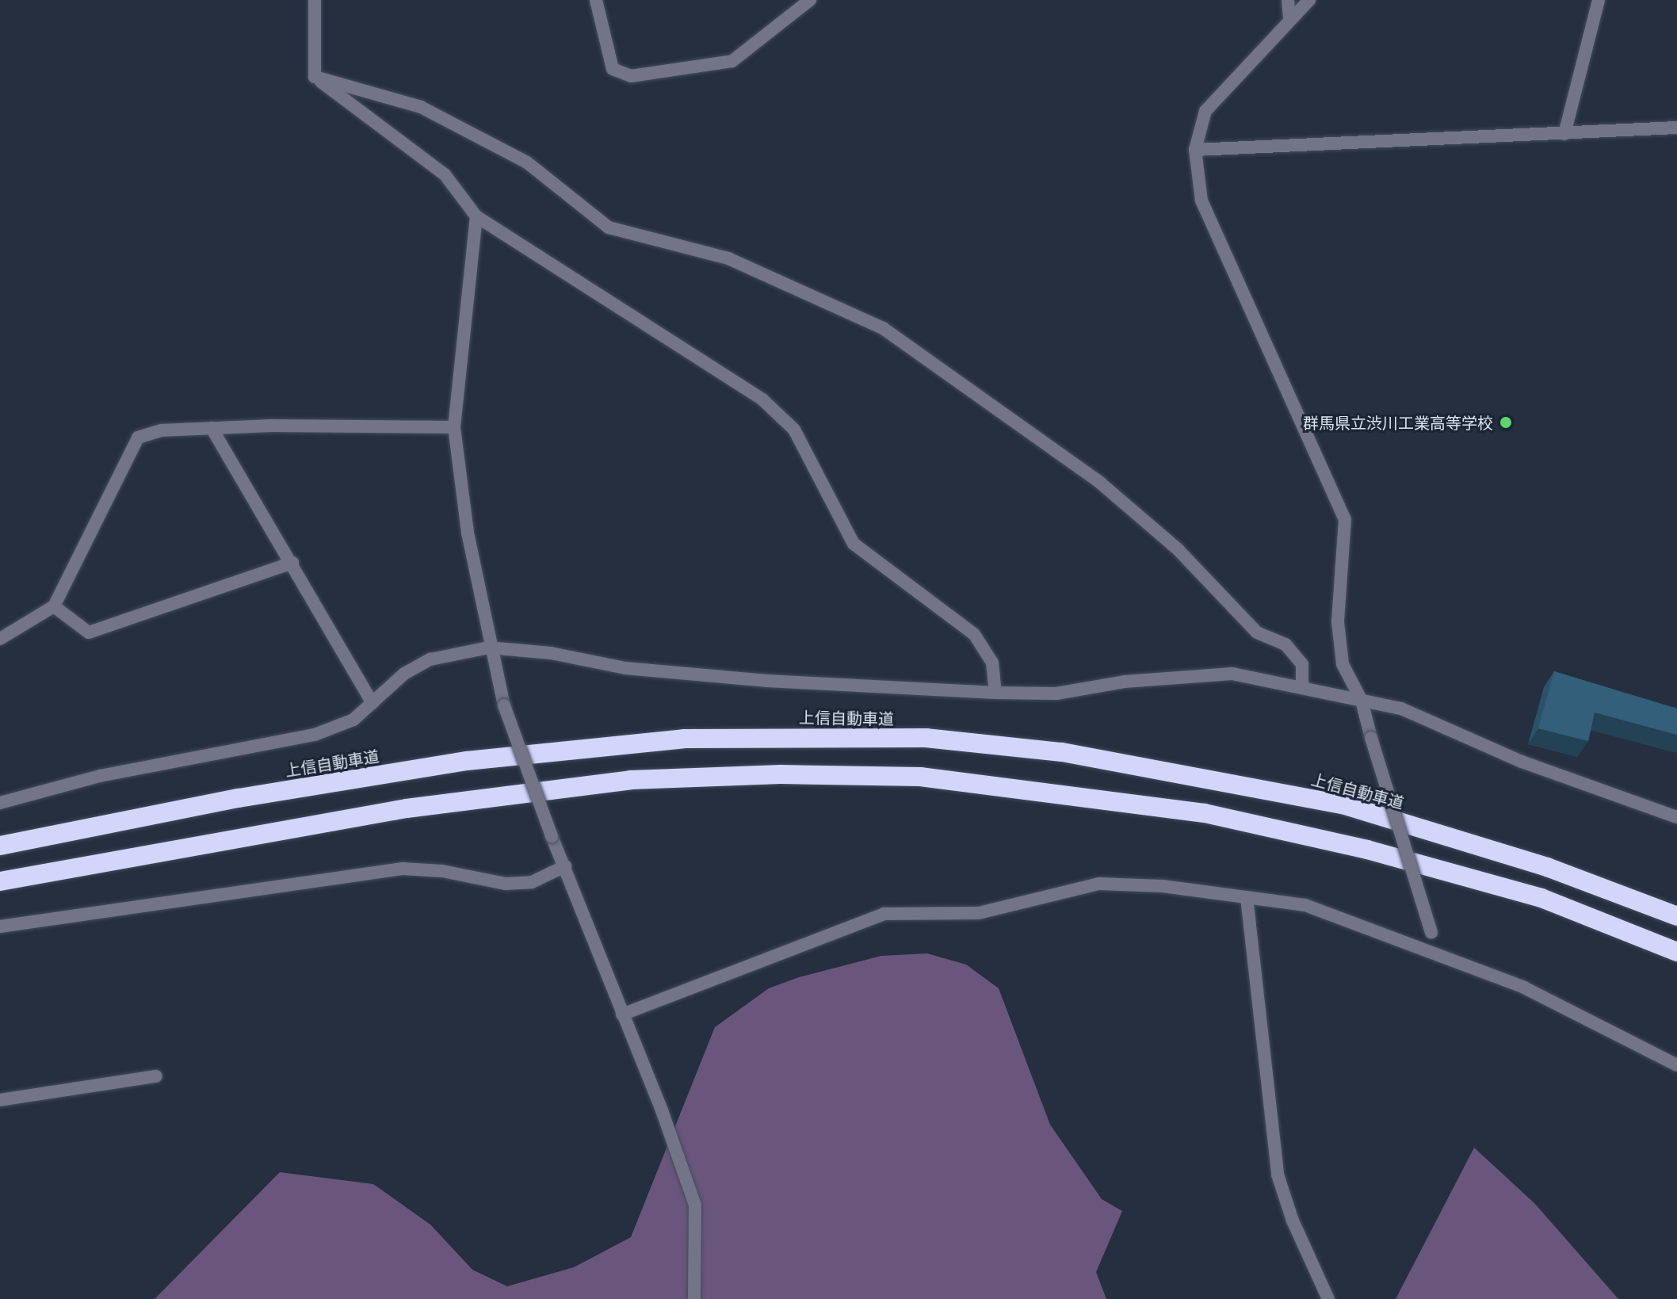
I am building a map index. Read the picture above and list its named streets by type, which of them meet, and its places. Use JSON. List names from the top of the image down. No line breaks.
{"streets":{"highway":["上信自動車道"]},"places":["群馬県立渋川工業高等学校"]}
